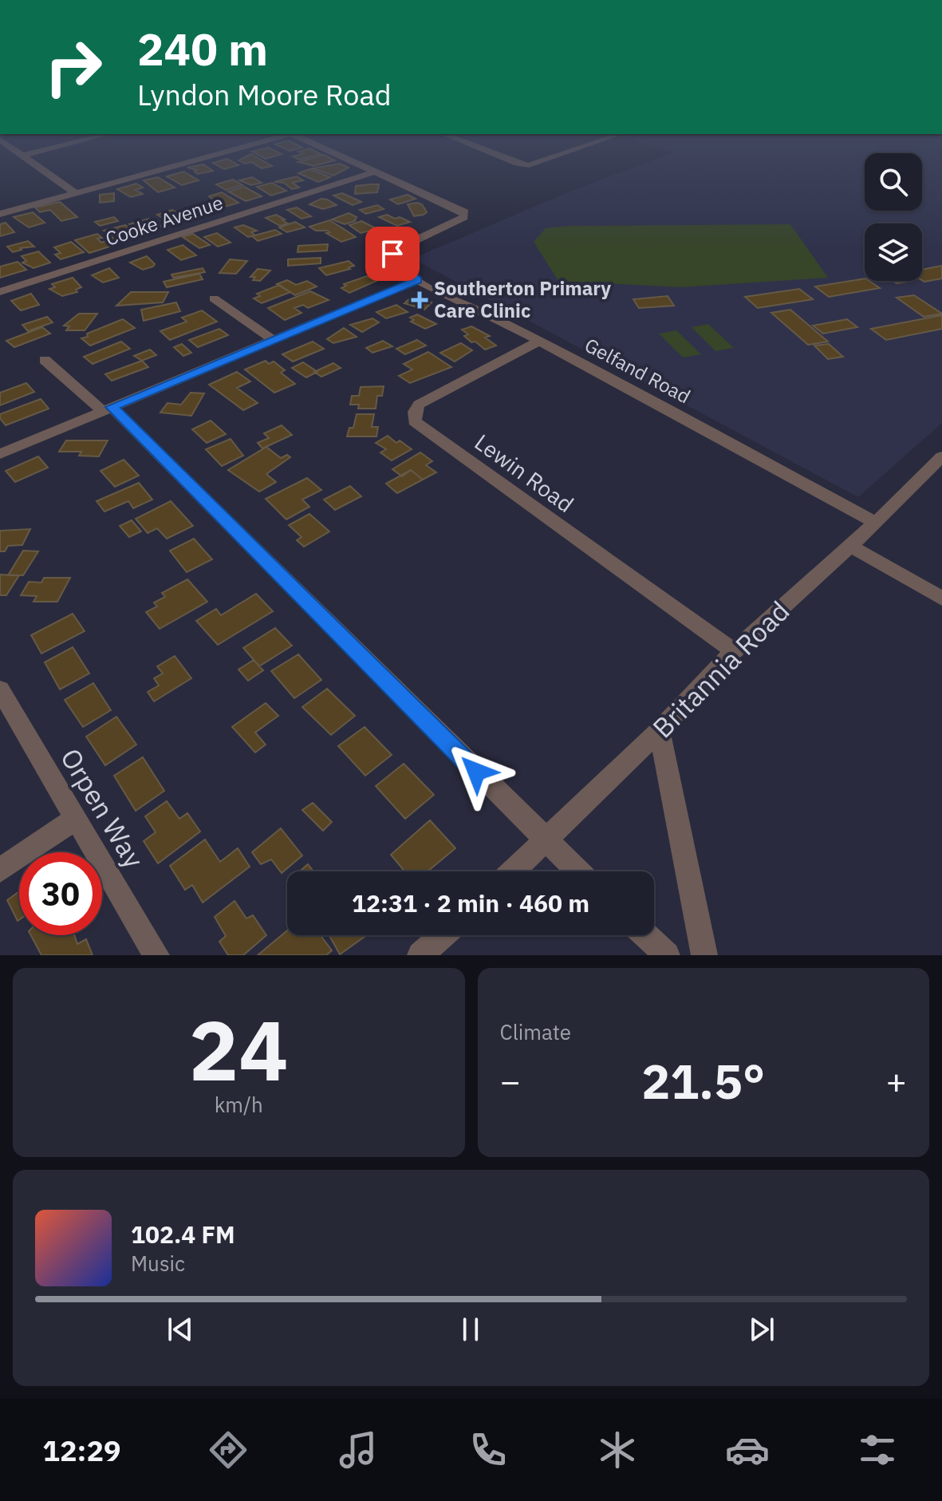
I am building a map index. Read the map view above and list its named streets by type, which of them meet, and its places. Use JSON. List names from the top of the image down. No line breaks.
{"streets":{"street":["Cooke Avenue","Gelfand Road","Lewin Road","Britannia Road","Orpen Way"]},"crossings":[["Cooke Avenue","Gelfand Road"],["Gelfand Road","Lewin Road"],["Gelfand Road","Britannia Road"],["Lewin Road","Britannia Road"]],"places":{"health":["Southerton Primary Care Clinic"]},"page":{"turn":["240 m","Lyndon Moore Road"],"limit":"30","trip":"12:31 · 2 min · 460 m","tile":[["24","km/h"],"Climate"],"heat":["−","21.5°","+"],"song":["102.4 FM","Music"],"tabs":"12:29"}}
